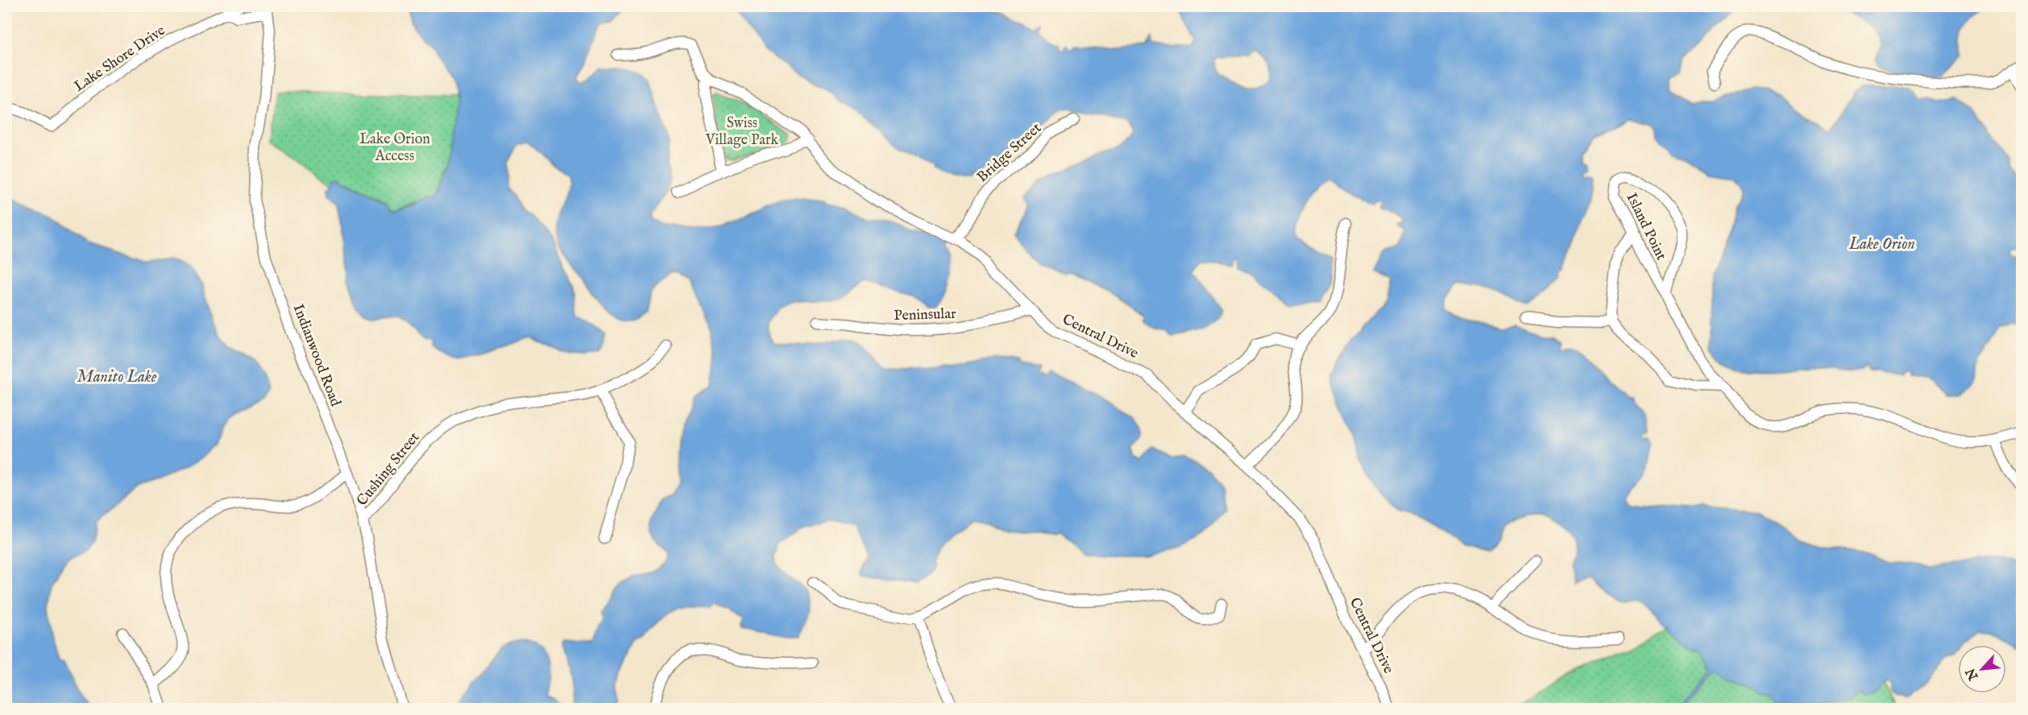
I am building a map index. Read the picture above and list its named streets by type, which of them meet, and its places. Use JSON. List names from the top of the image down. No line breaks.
{"streets":{"street":["Lake Shore Drive","Bridge Street","Island Point","Peninsular","Central Drive","Indianwood Road","Cushing Street"]},"crossings":[["Lake Shore Drive","Indianwood Road"],["Bridge Street","Central Drive"],["Peninsular","Central Drive"],["Indianwood Road","Cushing Street"]],"water":["Lake Orion","Manito Lake"],"parks":["Swiss Village Park","Lake Orion Access"],"north":"bottom left"}
